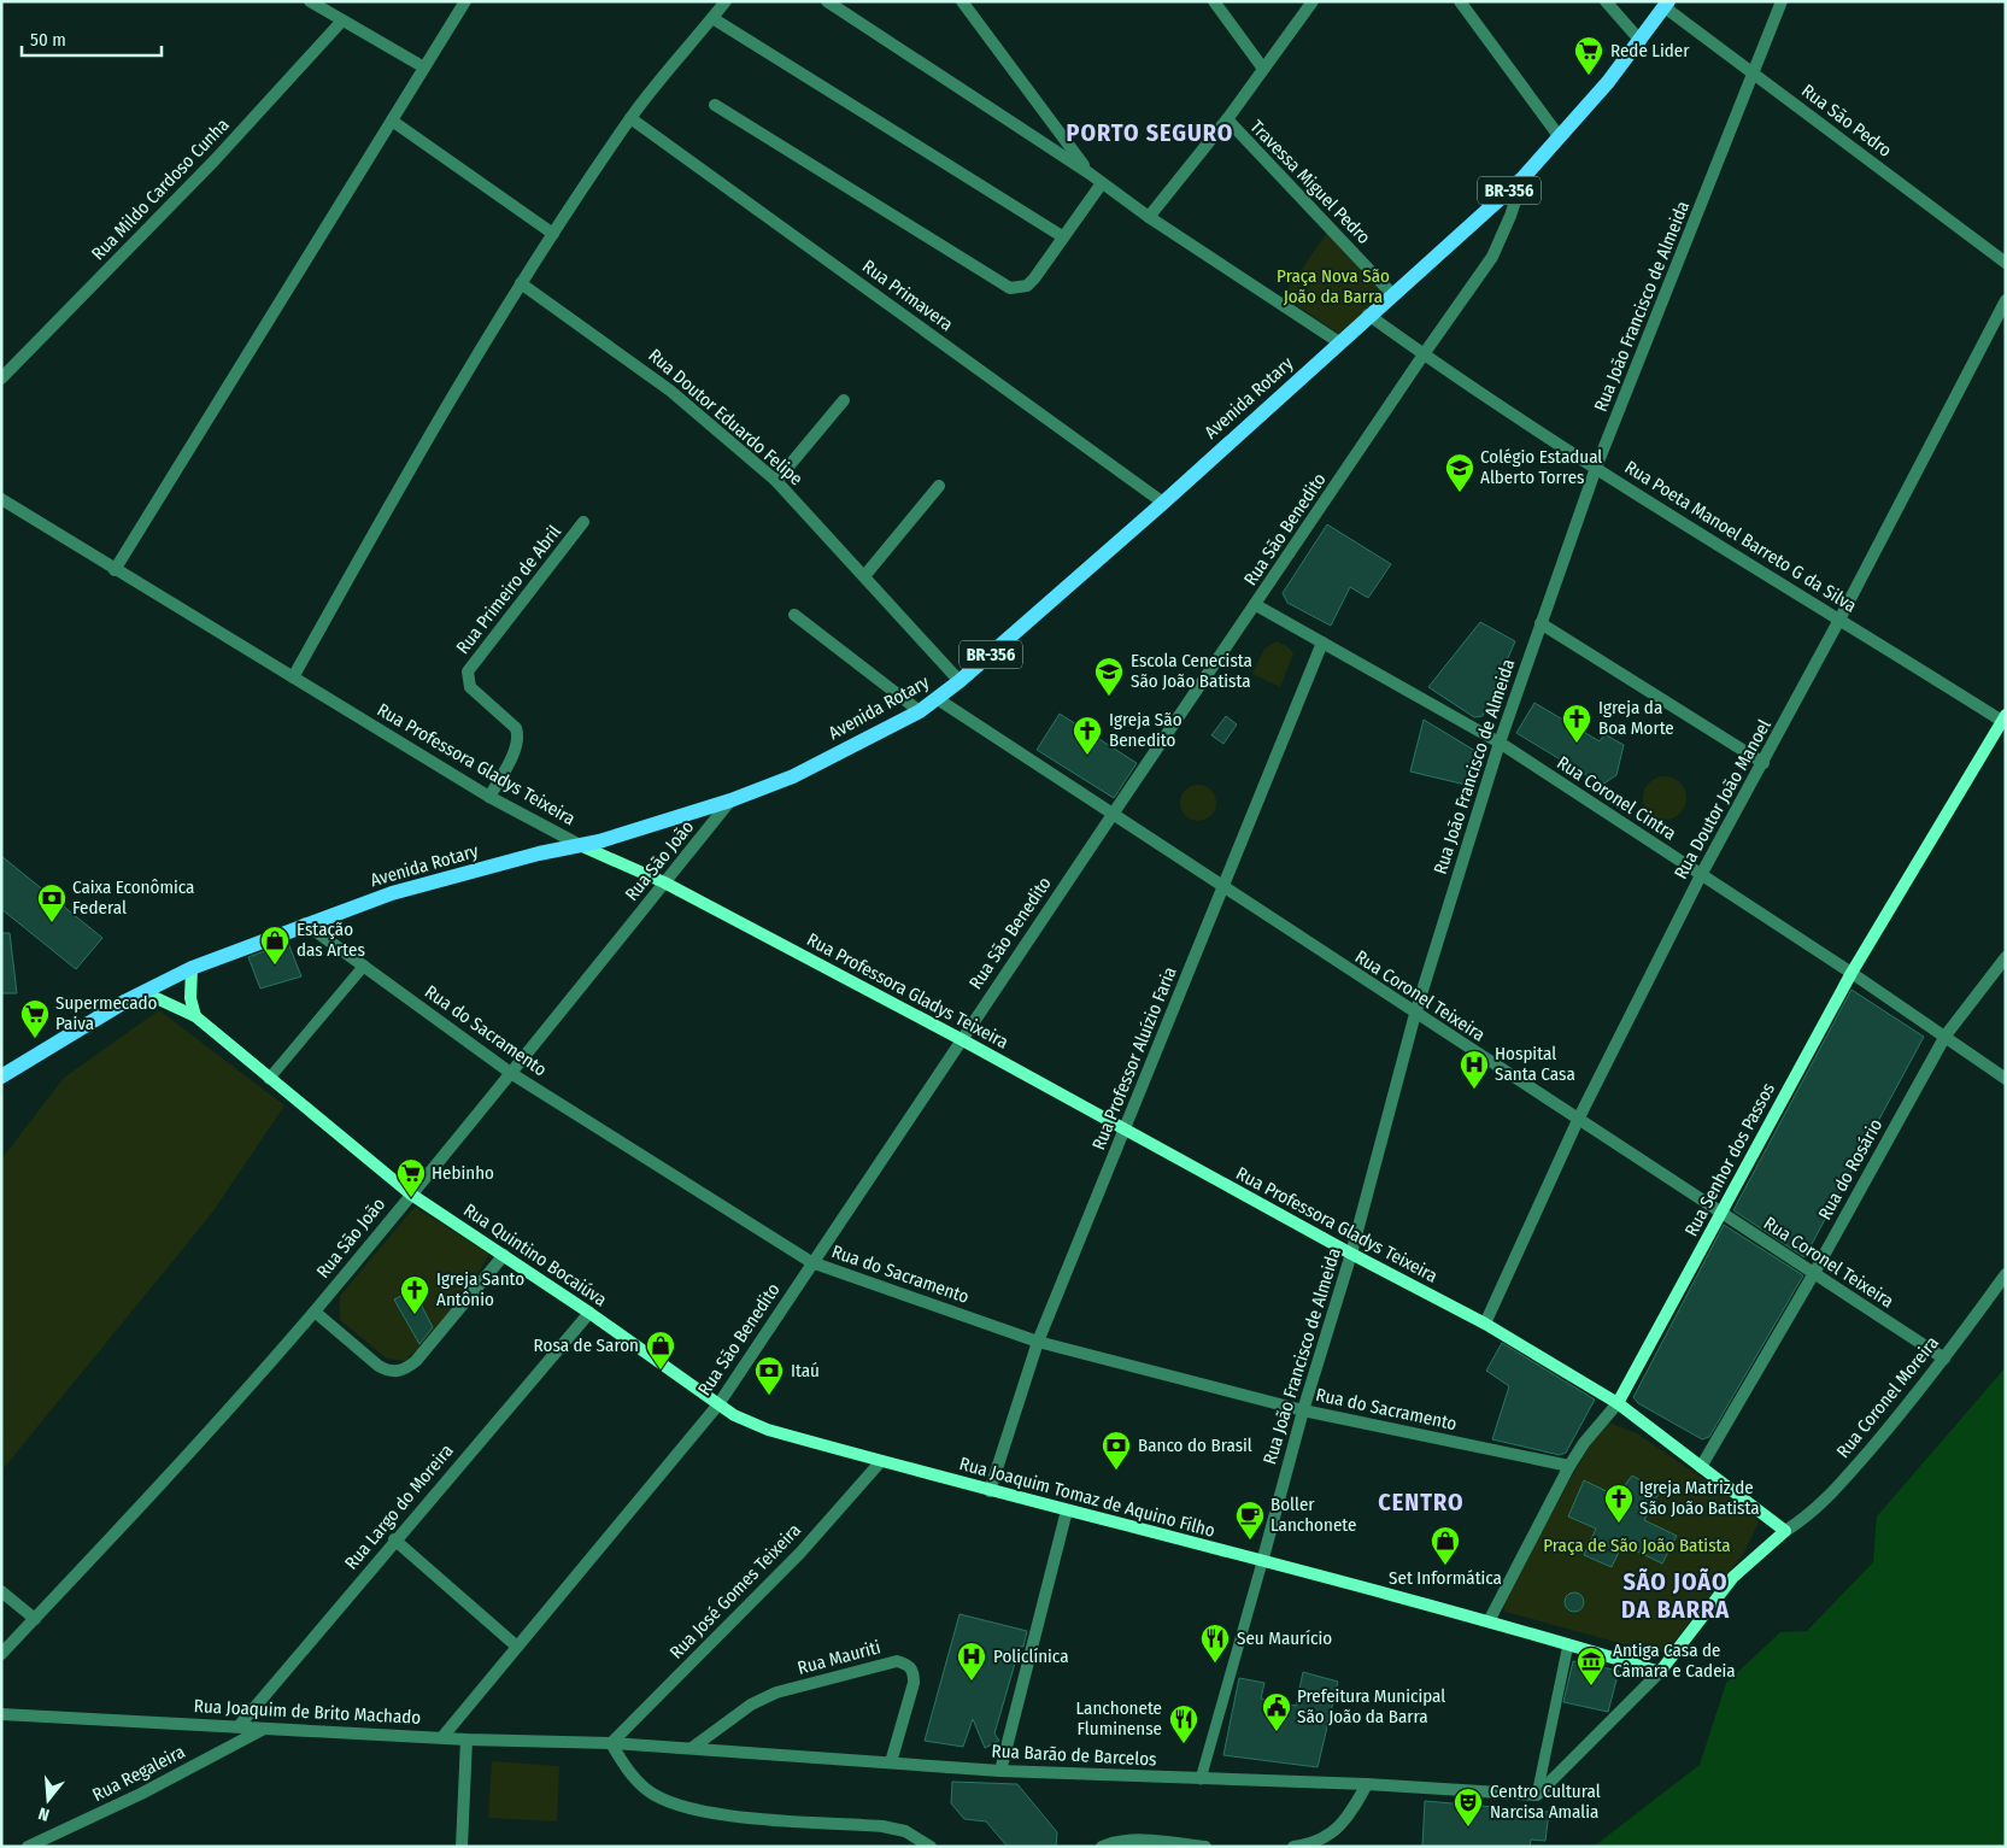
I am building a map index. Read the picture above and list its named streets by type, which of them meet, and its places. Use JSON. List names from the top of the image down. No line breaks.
{"streets":{"main road":["BR-356","Avenida Rotary","Rua Professora Gladys Teixeira","Rua Senhor dos Passos","Rua Quintino Bocaiúva","Rua Joaquim Tomaz de Aquino Filho"],"street":["Rua São Pedro","Travessa Miguel Pedro","Rua Mildo Cardoso Cunha","Rua Primavera","Rua João Francisco de Almeida","Rua Doutor Eduardo Felipe","Rua São Benedito","Rua Poeta Manoel Barreto G da Silva","Rua Primeiro de Abril","Rua Coronel Cintra","Rua Doutor João Manoel","Rua São João","Rua Coronel Teixeira","Rua do Sacramento","Rua Professor Aluízio Faria","Rua do Rosário","Rua Coronel Moreira","Rua Largo do Moreira","Rua José Gomes Teixeira","Rua Mauriti","Rua Joaquim de Brito Machado","Rua Barão de Barcelos","Rua Regaleira"]},"crossings":[["Rua São Pedro","Rua João Francisco de Almeida"],["Rua São Pedro","Avenida Rotary"],["Travessa Miguel Pedro","Avenida Rotary"],["Rua Primavera","Avenida Rotary"],["Rua João Francisco de Almeida","Rua Poeta Manoel Barreto G da Silva"],["Rua João Francisco de Almeida","Rua Professora Gladys Teixeira"],["Rua João Francisco de Almeida","Rua Coronel Cintra"],["Rua João Francisco de Almeida","Rua Coronel Teixeira"],["Rua João Francisco de Almeida","Rua do Sacramento"],["Rua João Francisco de Almeida","Rua Joaquim Tomaz de Aquino Filho"],["Avenida Rotary","Rua Doutor Eduardo Felipe"],["Avenida Rotary","Rua São Benedito"],["Avenida Rotary","Rua Poeta Manoel Barreto G da Silva"],["Avenida Rotary","Rua Professora Gladys Teixeira"],["Avenida Rotary","Rua São João"],["Avenida Rotary","Rua Coronel Teixeira"],["Avenida Rotary","Rua do Sacramento"],["Avenida Rotary","Rua Quintino Bocaiúva"],["Rua São Benedito","Rua Poeta Manoel Barreto G da Silva"],["Rua São Benedito","Rua Professora Gladys Teixeira"],["Rua São Benedito","Rua Coronel Cintra"],["Rua São Benedito","Rua Coronel Teixeira"],["Rua São Benedito","Rua do Sacramento"],["Rua São Benedito","Rua Quintino Bocaiúva"],["Rua São Benedito","Rua Joaquim Tomaz de Aquino Filho"],["Rua São Benedito","Rua Joaquim de Brito Machado"],["Rua Poeta Manoel Barreto G da Silva","Rua Doutor João Manoel"],["Rua Poeta Manoel Barreto G da Silva","Rua Senhor dos Passos"],["Rua Primeiro de Abril","Rua Professora Gladys Teixeira"],["Rua Professora Gladys Teixeira","Rua Doutor João Manoel"],["Rua Professora Gladys Teixeira","Rua São João"],["Rua Professora Gladys Teixeira","Rua Professor Aluízio Faria"],["Rua Professora Gladys Teixeira","Rua Senhor dos Passos"],["Rua Professora Gladys Teixeira","Rua do Rosário"],["Rua Professora Gladys Teixeira","Rua Coronel Moreira"],["Rua Coronel Cintra","Rua Doutor João Manoel"],["Rua Coronel Cintra","Rua Professor Aluízio Faria"],["Rua Coronel Cintra","Rua Senhor dos Passos"],["Rua Coronel Cintra","Rua do Rosário"],["Rua Doutor João Manoel","Rua Coronel Teixeira"],["Rua São João","Rua do Sacramento"],["Rua São João","Rua Quintino Bocaiúva"],["Rua Coronel Teixeira","Rua Professor Aluízio Faria"],["Rua Coronel Teixeira","Rua Senhor dos Passos"],["Rua Coronel Teixeira","Rua do Rosário"],["Rua Coronel Teixeira","Rua Coronel Moreira"],["Rua do Sacramento","Rua Professor Aluízio Faria"],["Rua do Sacramento","Rua Senhor dos Passos"],["Rua Professor Aluízio Faria","Rua Joaquim Tomaz de Aquino Filho"],["Rua Senhor dos Passos","Rua Joaquim Tomaz de Aquino Filho"],["Rua Quintino Bocaiúva","Rua Joaquim Tomaz de Aquino Filho"],["Rua Quintino Bocaiúva","Rua Largo do Moreira"],["Rua Joaquim Tomaz de Aquino Filho","Rua José Gomes Teixeira"],["Rua Largo do Moreira","Rua Joaquim de Brito Machado"],["Rua José Gomes Teixeira","Rua Joaquim de Brito Machado"],["Rua José Gomes Teixeira","Rua Barão de Barcelos"],["Rua Mauriti","Rua Barão de Barcelos"],["Rua Joaquim de Brito Machado","Rua Barão de Barcelos"],["Rua Joaquim de Brito Machado","Rua Regaleira"]],"districts":["PORTO SEGURO","CENTRO","SÃO JOÃO DA BARRA"],"parks":["Praça Nova São João da Barra","Praça de São João Batista"],"places":{"supermarket":["Rede Lider","Supermecado Paiva","Hebinho"],"school or university":["Colégio Estadual Alberto Torres","Escola Cenecista São João Batista"],"church":["Igreja da Boa Morte","Igreja São Benedito","Igreja Santo Antônio","Igreja Matriz de São João Batista"],"bank":["Caixa Econômica Federal","Itaú","Banco do Brasil"],"shop":["Estação das Artes","Rosa de Saron","Set Informática"],"hospital":["Hospital Santa Casa","Policlínica"],"cafe":["Boller Lanchonete"],"restaurant":["Seu Maurício","Lanchonete Fluminense"],"museum":["Antiga Casa de Câmara e Cadeia"],"public building":["Prefeitura Municipal São João da Barra"],"theatre":["Centro Cultural Narcisa Amalia"]},"scale_bar":"50 m","north":"bottom"}
